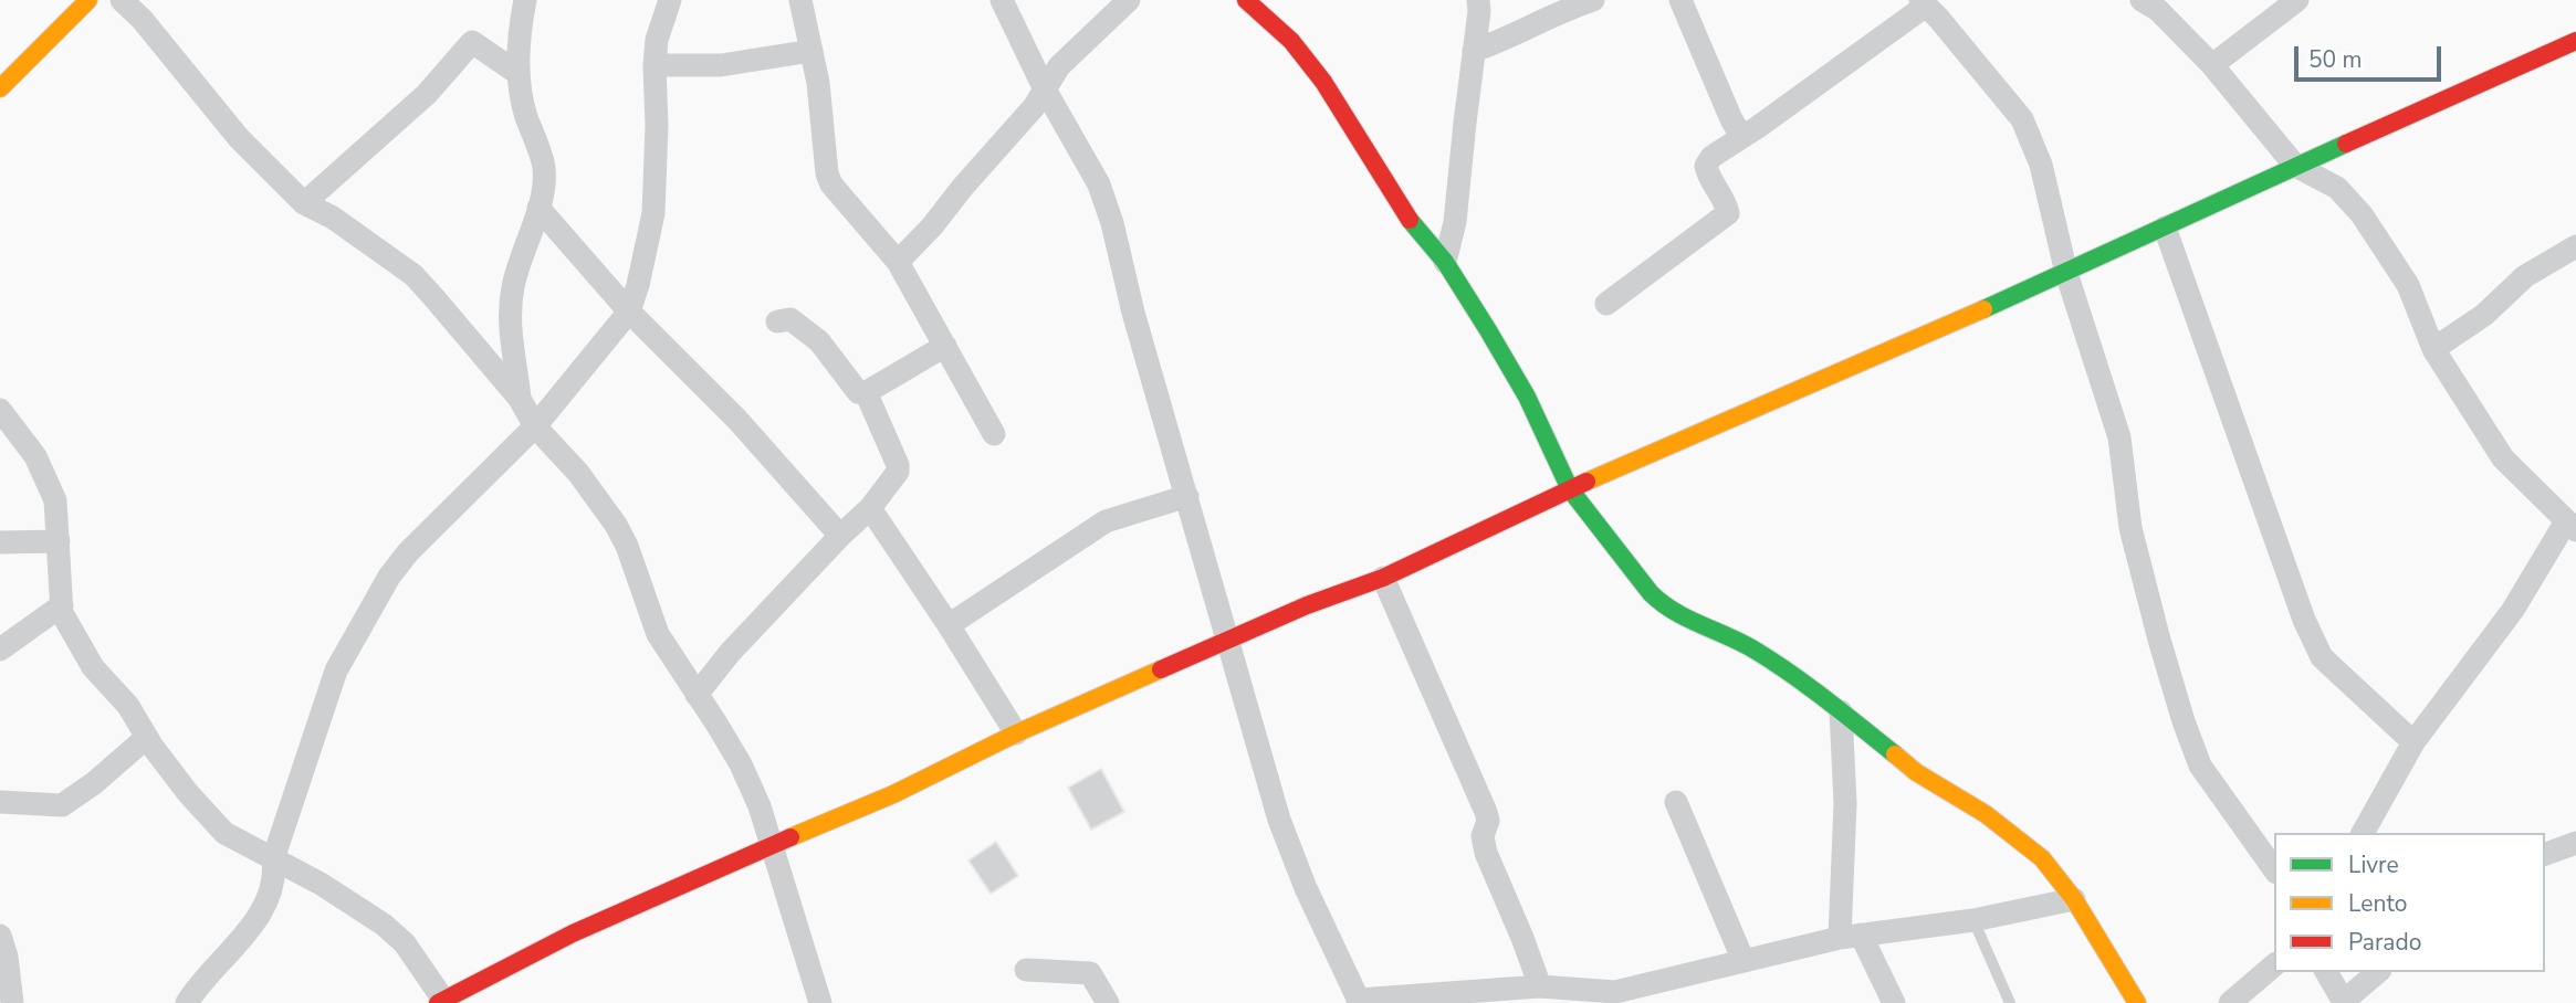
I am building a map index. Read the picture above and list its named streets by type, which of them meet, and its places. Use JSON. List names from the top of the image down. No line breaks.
{"legend":["Livre","Lento","Parado"],"scale_bar":"50 m"}
